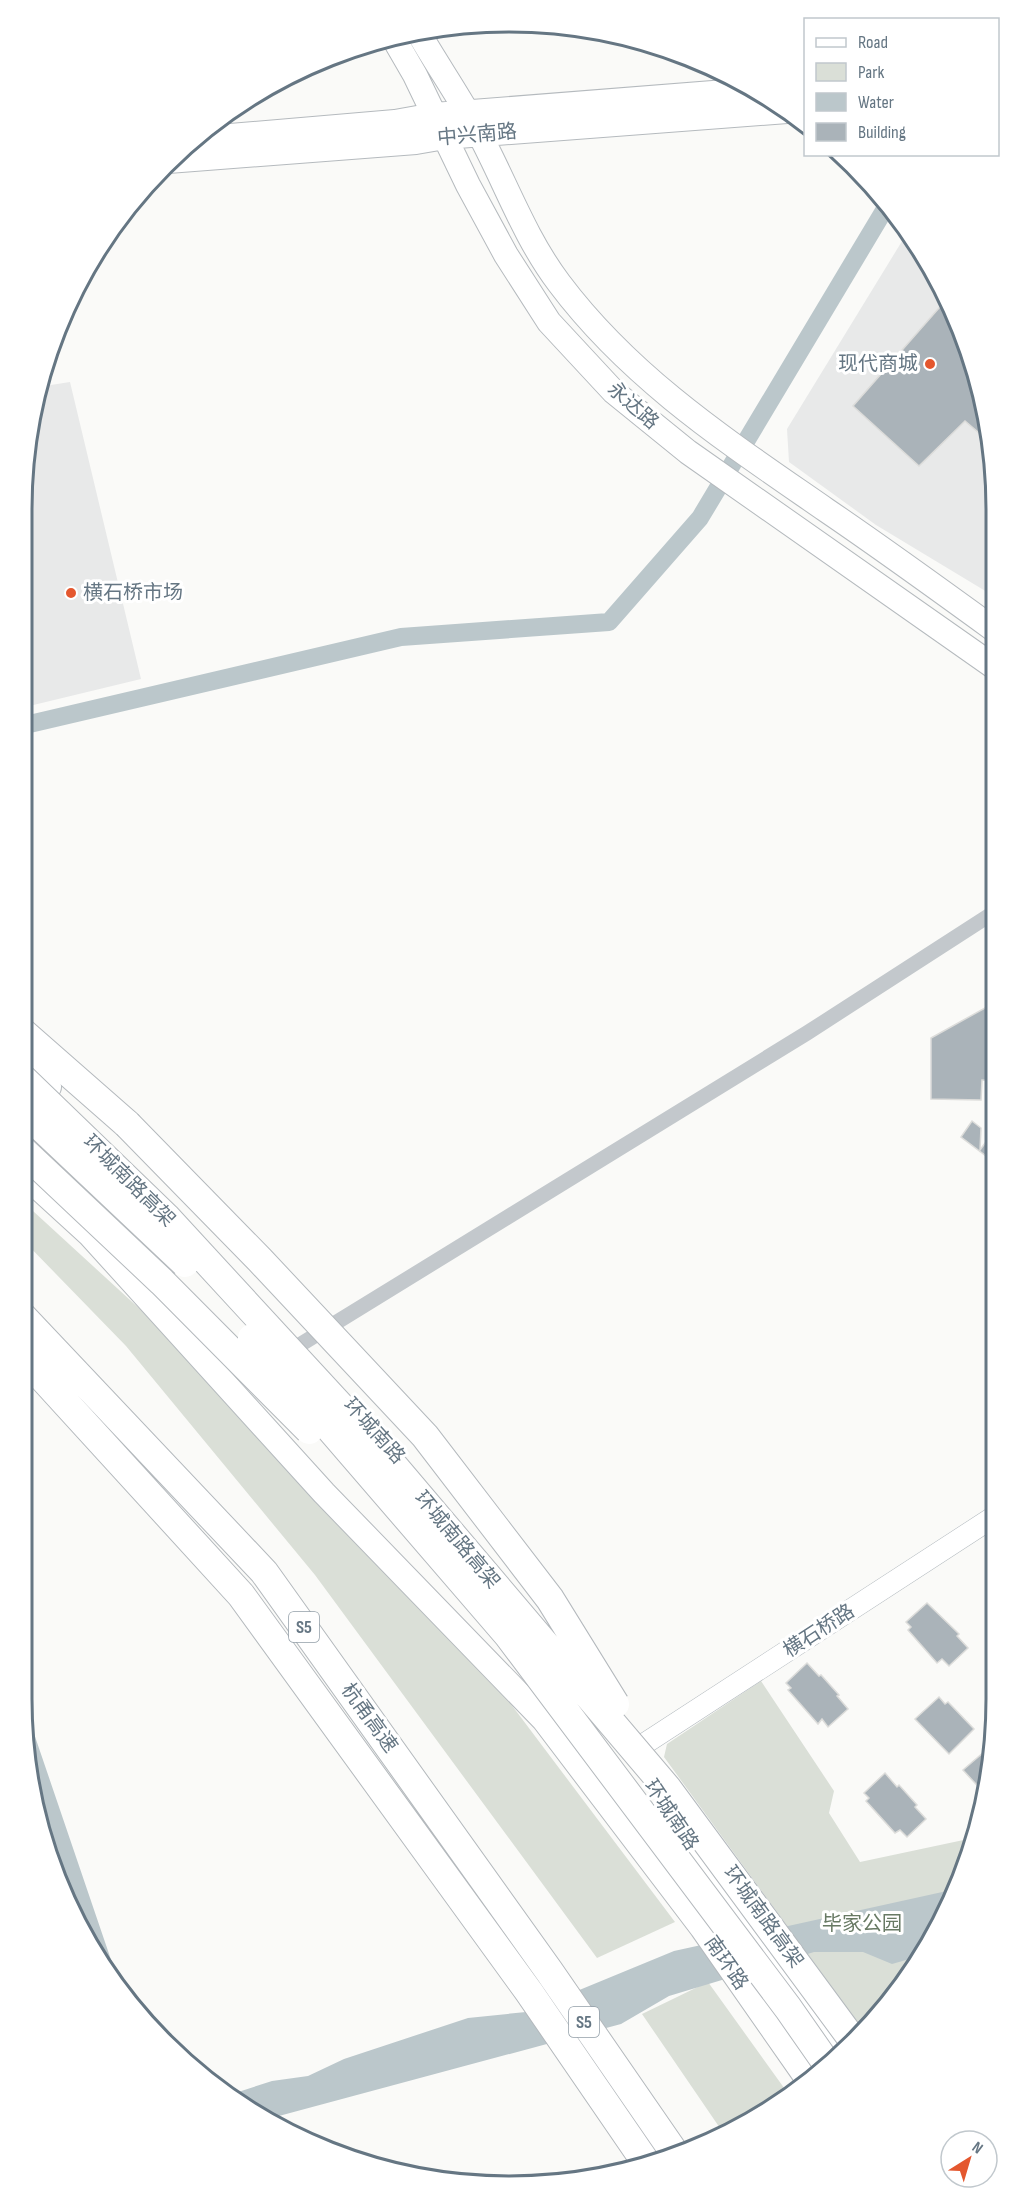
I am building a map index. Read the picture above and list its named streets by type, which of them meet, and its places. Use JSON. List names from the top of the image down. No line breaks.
{"streets":{"highway":["环城南路高架","S5","杭甬高速"],"main road":["中兴南路","永达路","环城南路","横石桥路","南环路"]},"crossings":[["中兴南路","永达路"],["环城南路","南环路"]],"parks":["毕家公园"],"places":["现代商城","横石桥市场"],"legend":["Road","Park","Water","Building"],"north":"top right"}
